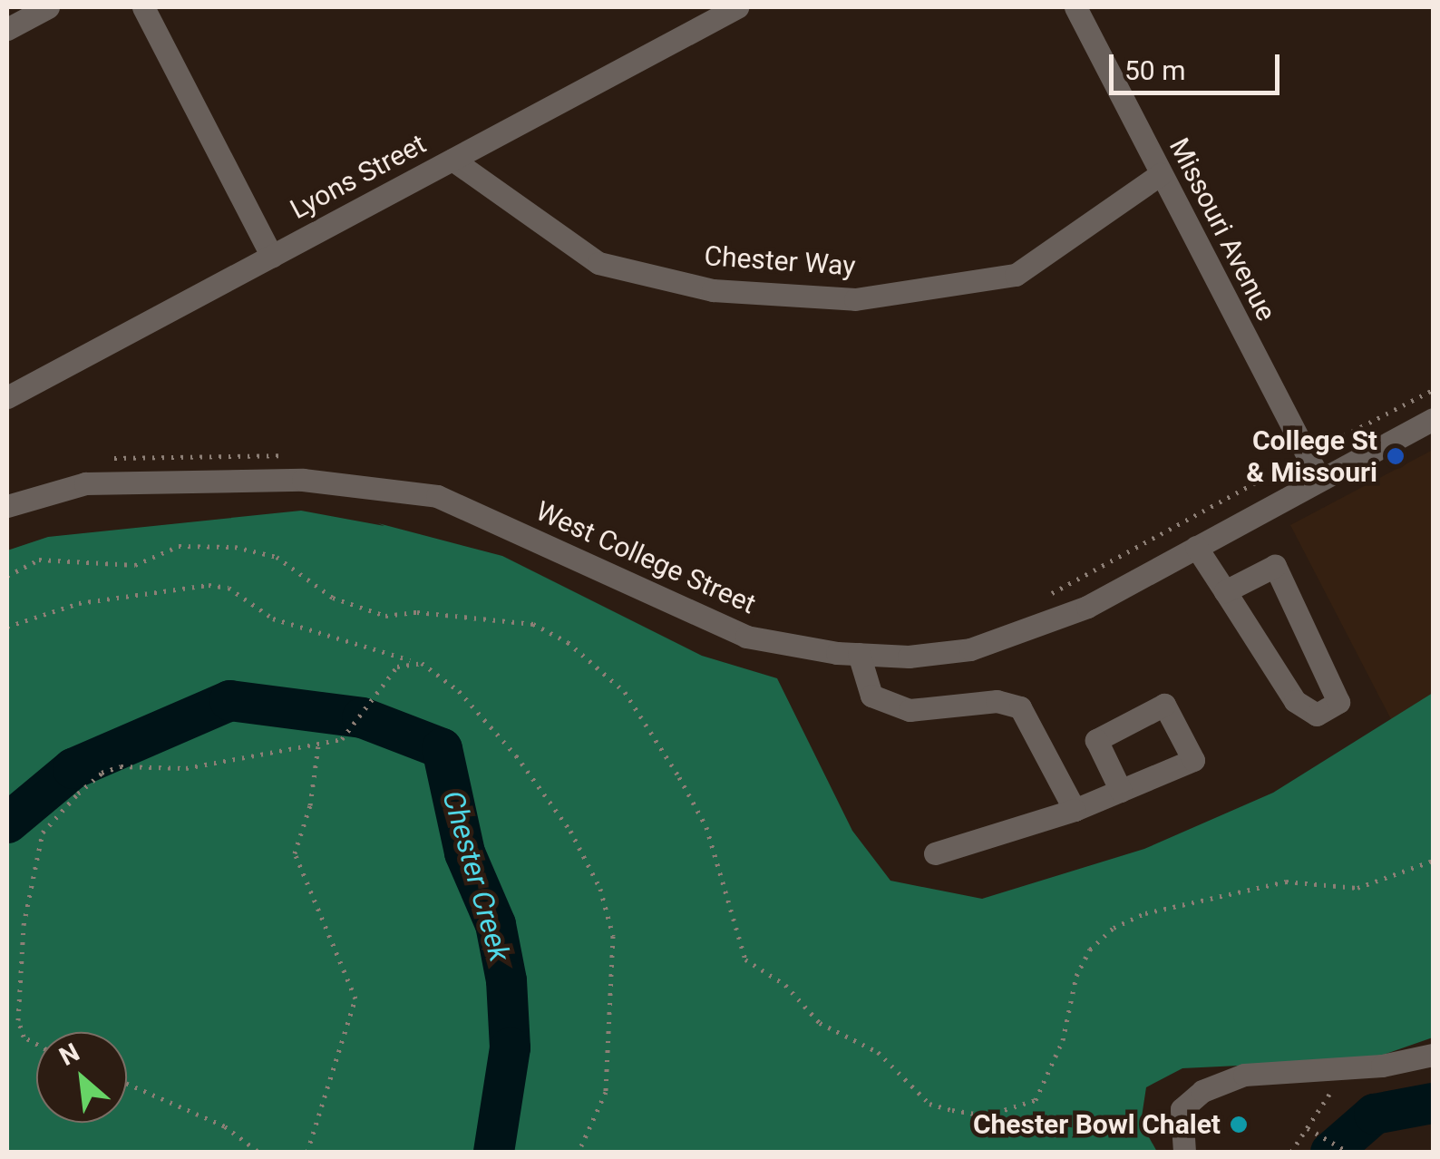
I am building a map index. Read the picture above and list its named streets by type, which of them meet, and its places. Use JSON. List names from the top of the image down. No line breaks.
{"streets":{"street":["Lyons Street","Missouri Avenue","Chester Way","West College Street"]},"crossings":[["Lyons Street","Chester Way"],["Missouri Avenue","Chester Way"],["Missouri Avenue","West College Street"]],"water":["Chester Creek"],"places":["College St & Missouri","Chester Bowl Chalet"],"scale_bar":"50 m","north":"top left"}
